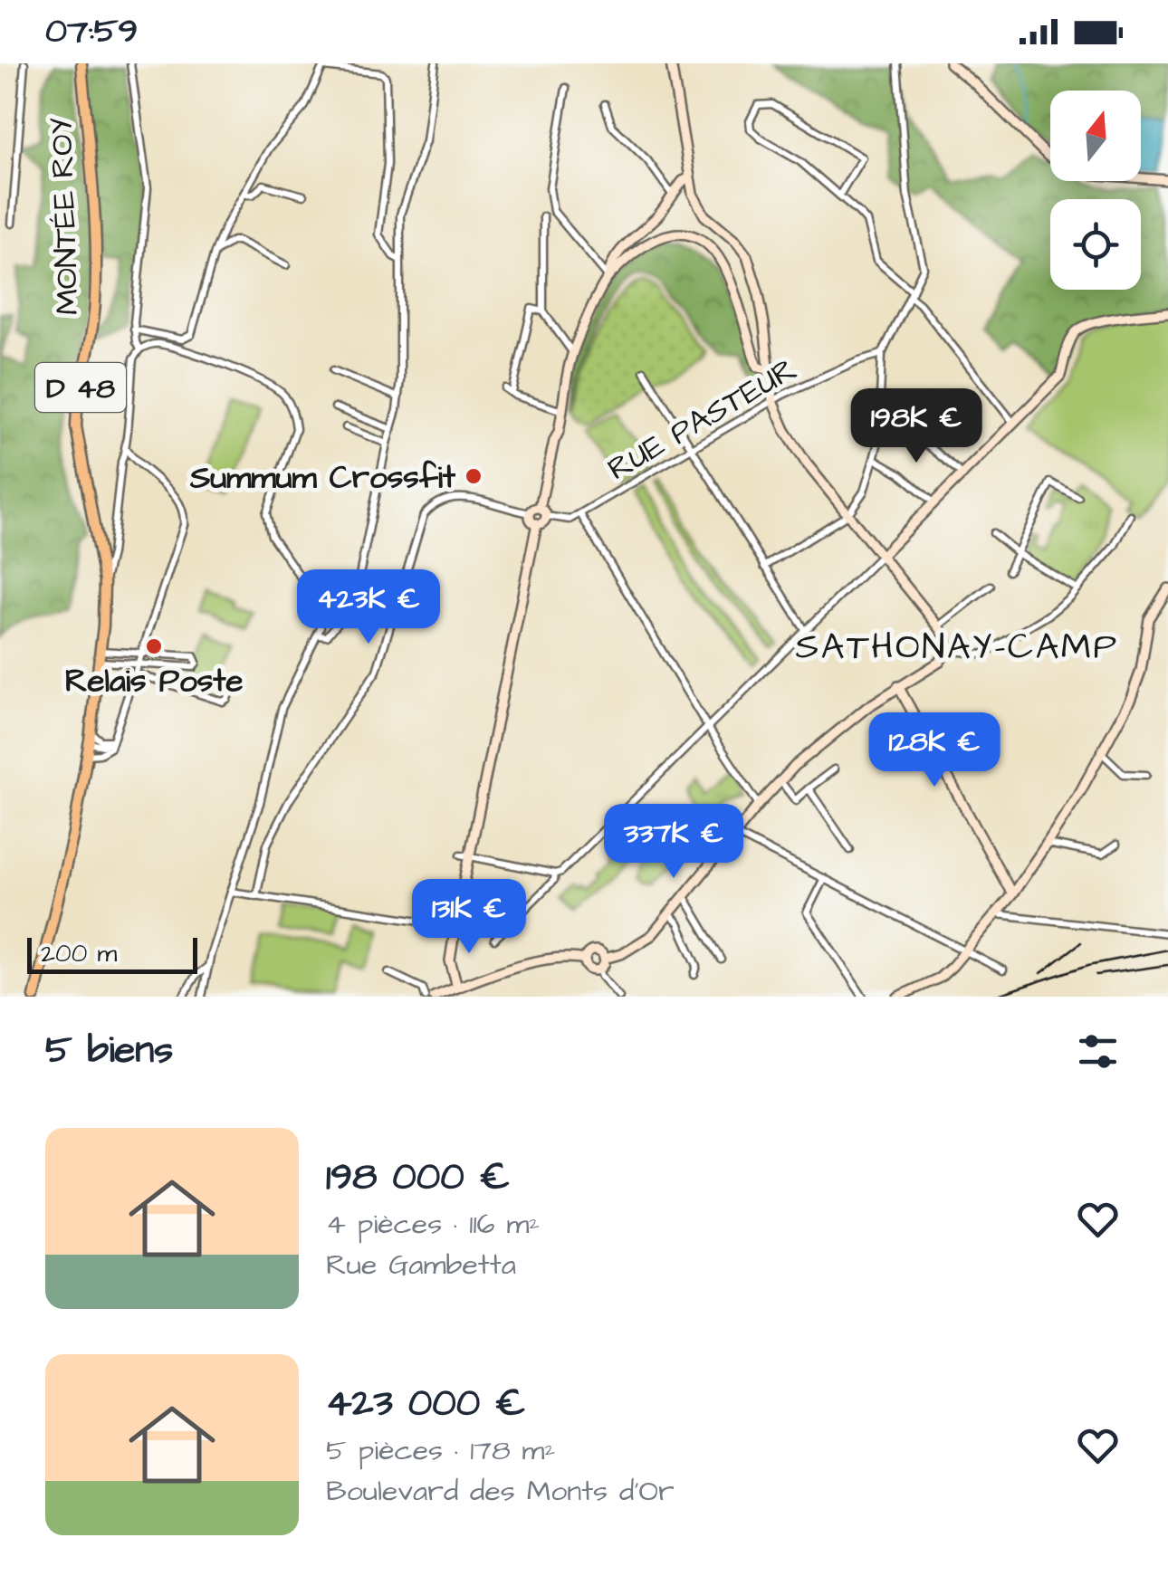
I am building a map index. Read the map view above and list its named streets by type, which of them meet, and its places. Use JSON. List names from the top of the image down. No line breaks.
{"streets":{"main road":["MONTÉE ROY","D 48"],"street":["RUE PASTEUR"]},"crossings":[["MONTÉE ROY","D 48"]],"districts":["SATHONAY-CAMP"],"places":["Summum Crossfit","Relais Poste"],"scale_bar":"200 m","north":"top","page":{"status":"07:59","price":["198K €","423K €","128K €","337K €","131K €"],"scale":"200 m","heading":"5 biens","list":[{"name":"198 000 €","note":"4 pièces · 116 m² · Rue Gambetta"},{"name":"423 000 €","note":"5 pièces · 178 m² · Boulevard des Monts d'Or"}]}}
